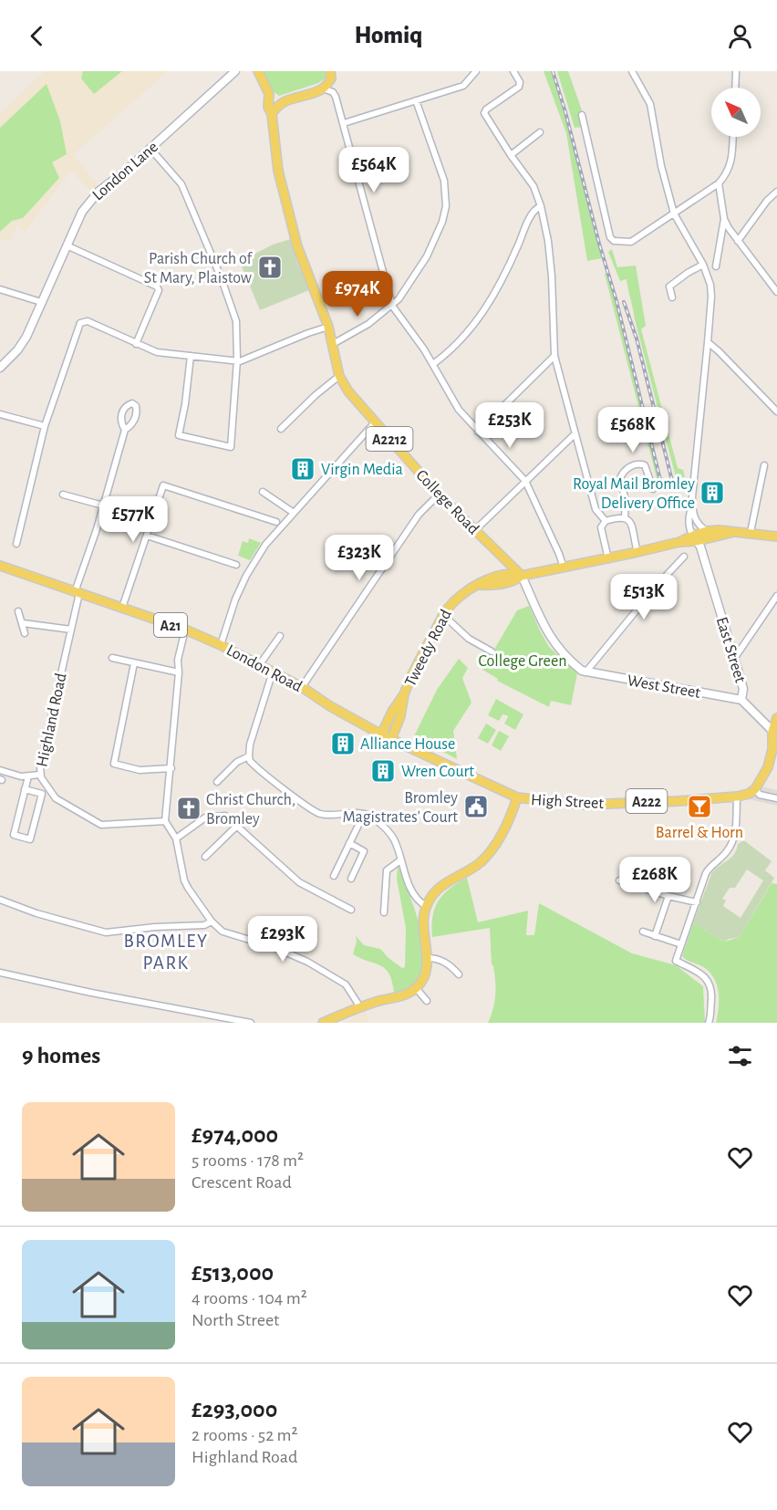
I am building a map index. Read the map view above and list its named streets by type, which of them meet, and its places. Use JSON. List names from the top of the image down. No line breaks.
{"streets":{"main road":["A2212","College Road","A21","Tweedy Road","London Road","High Street","A222"],"street":["London Lane","East Street","West Street","Highland Road"]},"crossings":[["College Road","Tweedy Road"],["College Road","West Street"],["Tweedy Road","East Street"],["Tweedy Road","London Road"],["East Street","West Street"],["London Road","Highland Road"],["London Road","High Street"]],"districts":["BROMLEY PARK"],"parks":["College Green"],"places":{"church":["Parish Church of St Mary, Plaistow","Christ Church, Bromley"],"building":["Virgin Media","Royal Mail Bromley Delivery Office","Alliance House","Wren Court"],"public building":["Bromley Magistrates' Court"],"bar":["Barrel & Horn"]},"north":"top left","page":{"header":"Homiq","price":["£564K","£974K","£253K","£568K","£577K","£323K","£513K","£268K","£293K"],"heading":"9 homes","list":[{"name":"£974,000","note":"5 rooms · 178 m² · Crescent Road"},{"name":"£513,000","note":"4 rooms · 104 m² · North Street"},{"name":"£293,000","note":"2 rooms · 52 m² · Highland Road"}]}}
